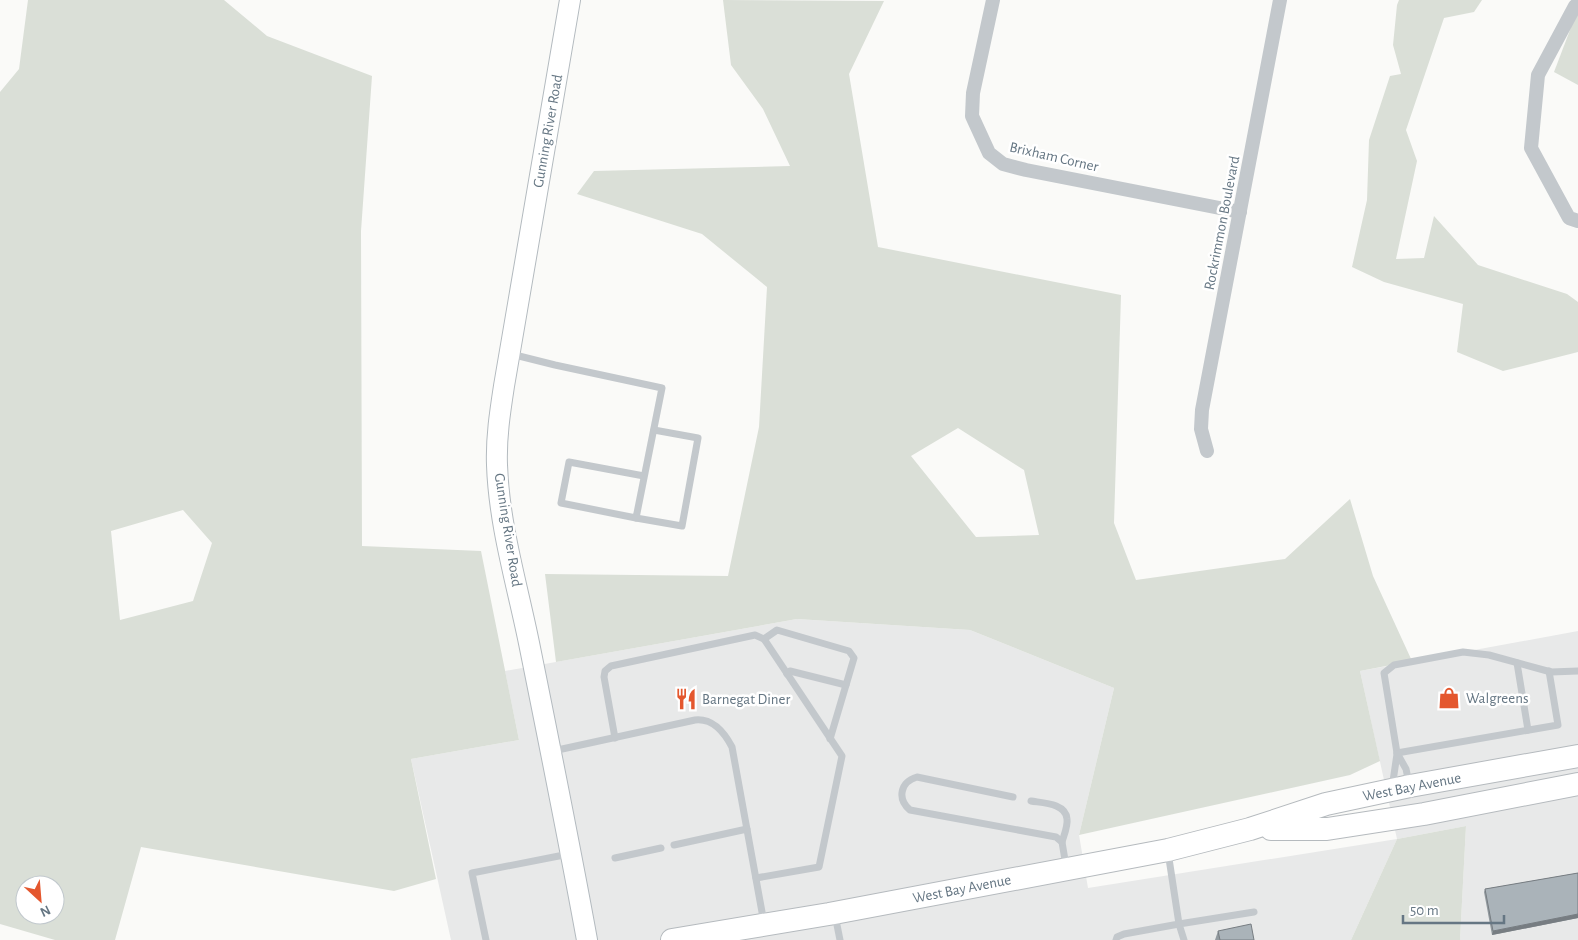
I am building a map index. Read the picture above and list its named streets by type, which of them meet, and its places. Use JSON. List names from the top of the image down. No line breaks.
{"streets":{"main road":["West Bay Avenue"],"street":["Gunning River Road","Brixham Corner","Rockrimmon Boulevard"]},"crossings":[["Brixham Corner","Rockrimmon Boulevard"]],"places":{"shop":["Walgreens"],"restaurant":["Barnegat Diner"]},"scale_bar":"50 m","north":"bottom right"}
